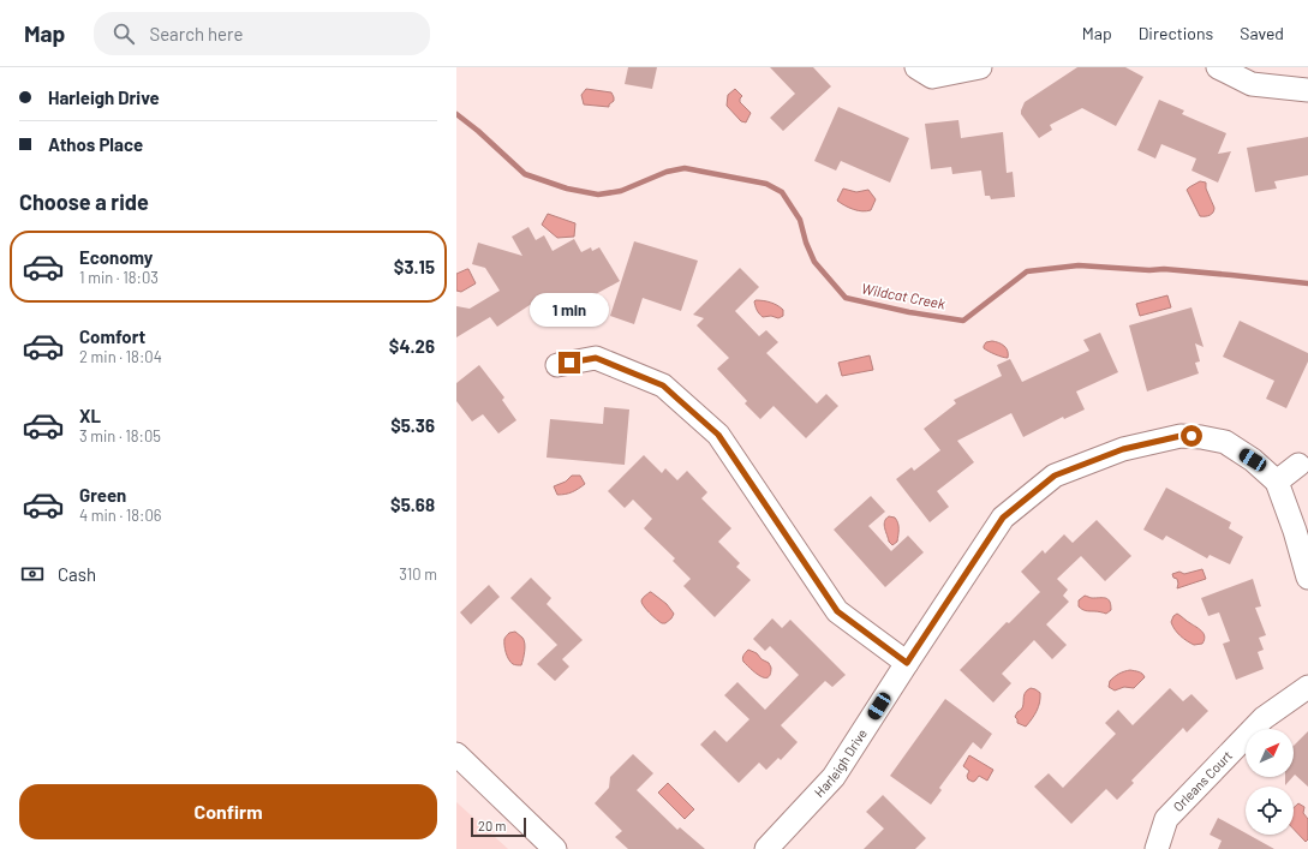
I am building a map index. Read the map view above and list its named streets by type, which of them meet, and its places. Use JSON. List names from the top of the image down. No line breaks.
{"streets":{"street":["Harleigh Drive","Orleans Court"]},"water":["Wildcat Creek"],"scale_bar":"20 m","north":"top right","page":{"header":"Map","search":"Search here","nav":["Map","Directions","Saved"],"banner":["Harleigh Drive","Athos Place"],"heading":"Choose a ride","list":[{"name":"Economy","note":"1 min · 18:03","value":"$3.15"},{"name":"Comfort","note":"2 min · 18:04","value":"$4.26"},{"name":"XL","note":"3 min · 18:05","value":"$5.36"},{"name":"Green","note":"4 min · 18:06","value":"$5.68"}],"bubble":"1 min","pay":["Cash","310 m"],"buttons":"Confirm","scale":"20 m"}}
